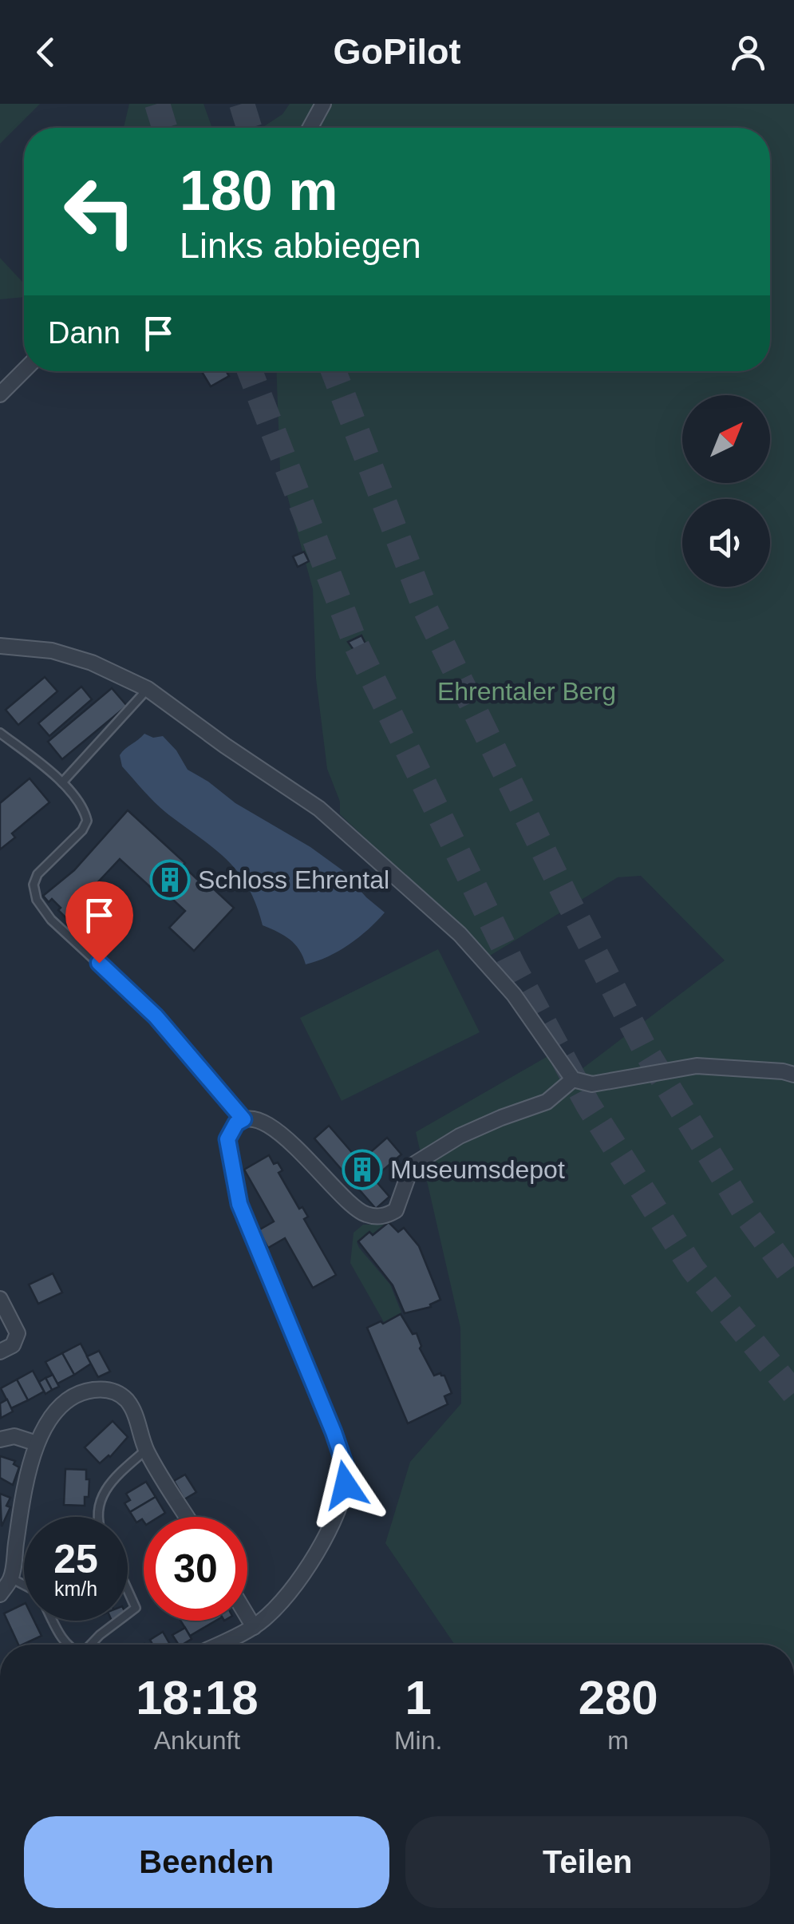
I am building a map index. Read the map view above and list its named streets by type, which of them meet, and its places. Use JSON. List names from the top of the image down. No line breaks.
{"parks":["Ehrentaler Berg"],"places":{"building":["Schloss Ehrental","Museumsdepot"]},"north":"top right","page":{"header":"GoPilot","turn":["180 m","Links abbiegen"],"then":"Dann","speed":"25 km/h","limit":"30","eta":["18:18","Ankunft","1","Min.","280","m"],"buttons":["Beenden","Teilen"]}}
